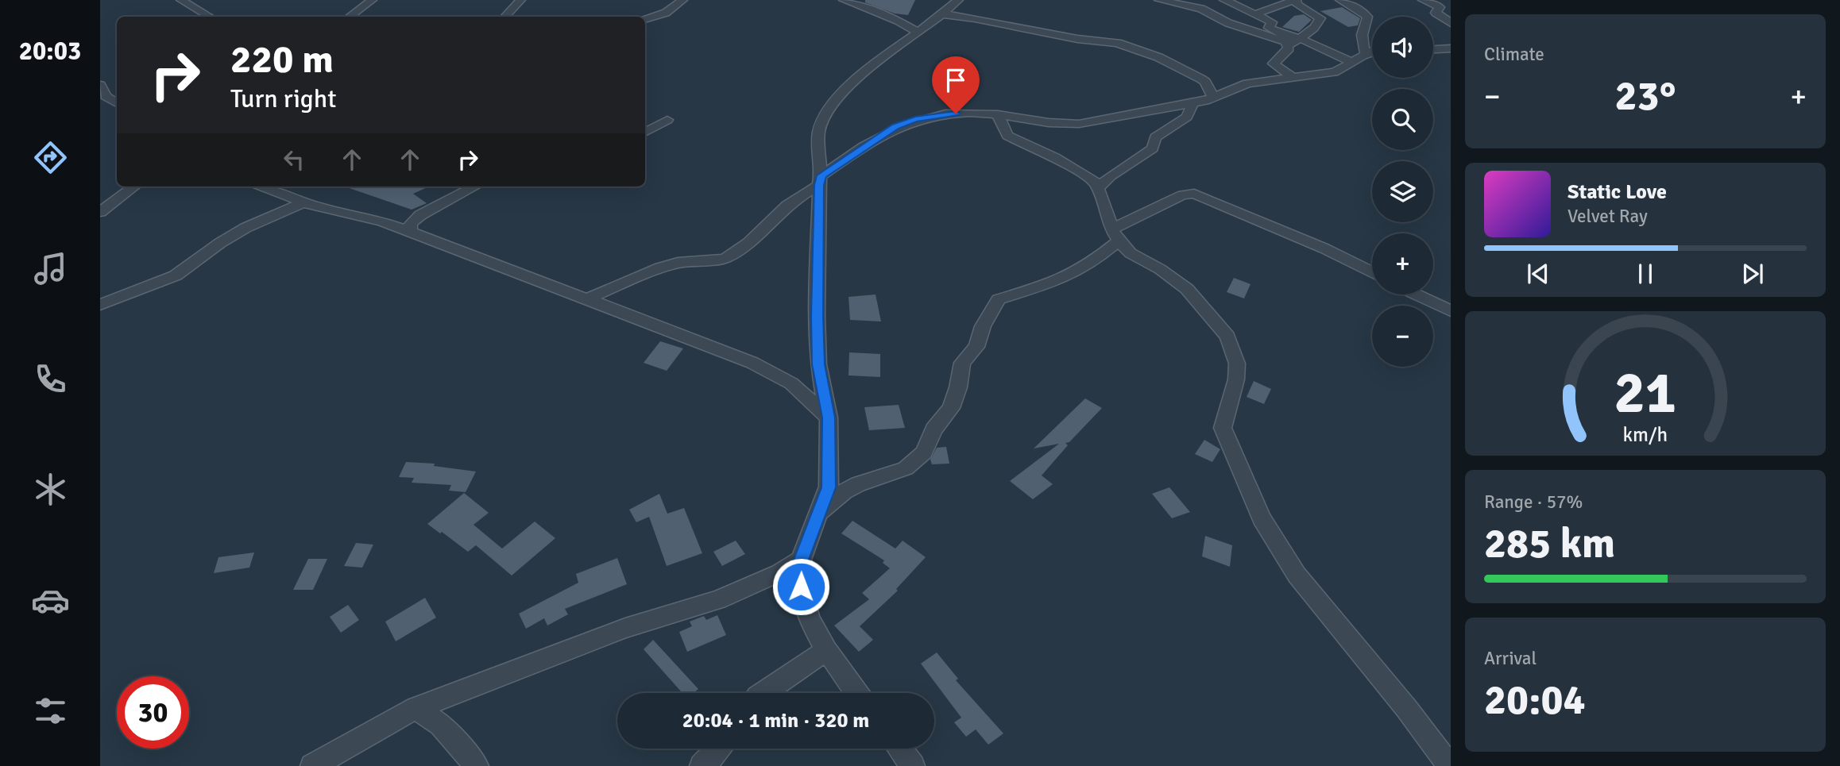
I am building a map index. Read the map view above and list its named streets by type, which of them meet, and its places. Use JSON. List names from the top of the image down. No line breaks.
{"page":{"tabs":"20:03","tile":["Climate",["Range · 57%","285 km"],["Arrival","20:04"]],"map_buttons":["+","−"],"turn":["220 m","Turn right"],"heat":["−","23°","+"],"song":["Static Love","Velvet Ray"],"limit":"30","trip":"20:04 · 1 min · 320 m","gauge":["21","km/h"]}}
